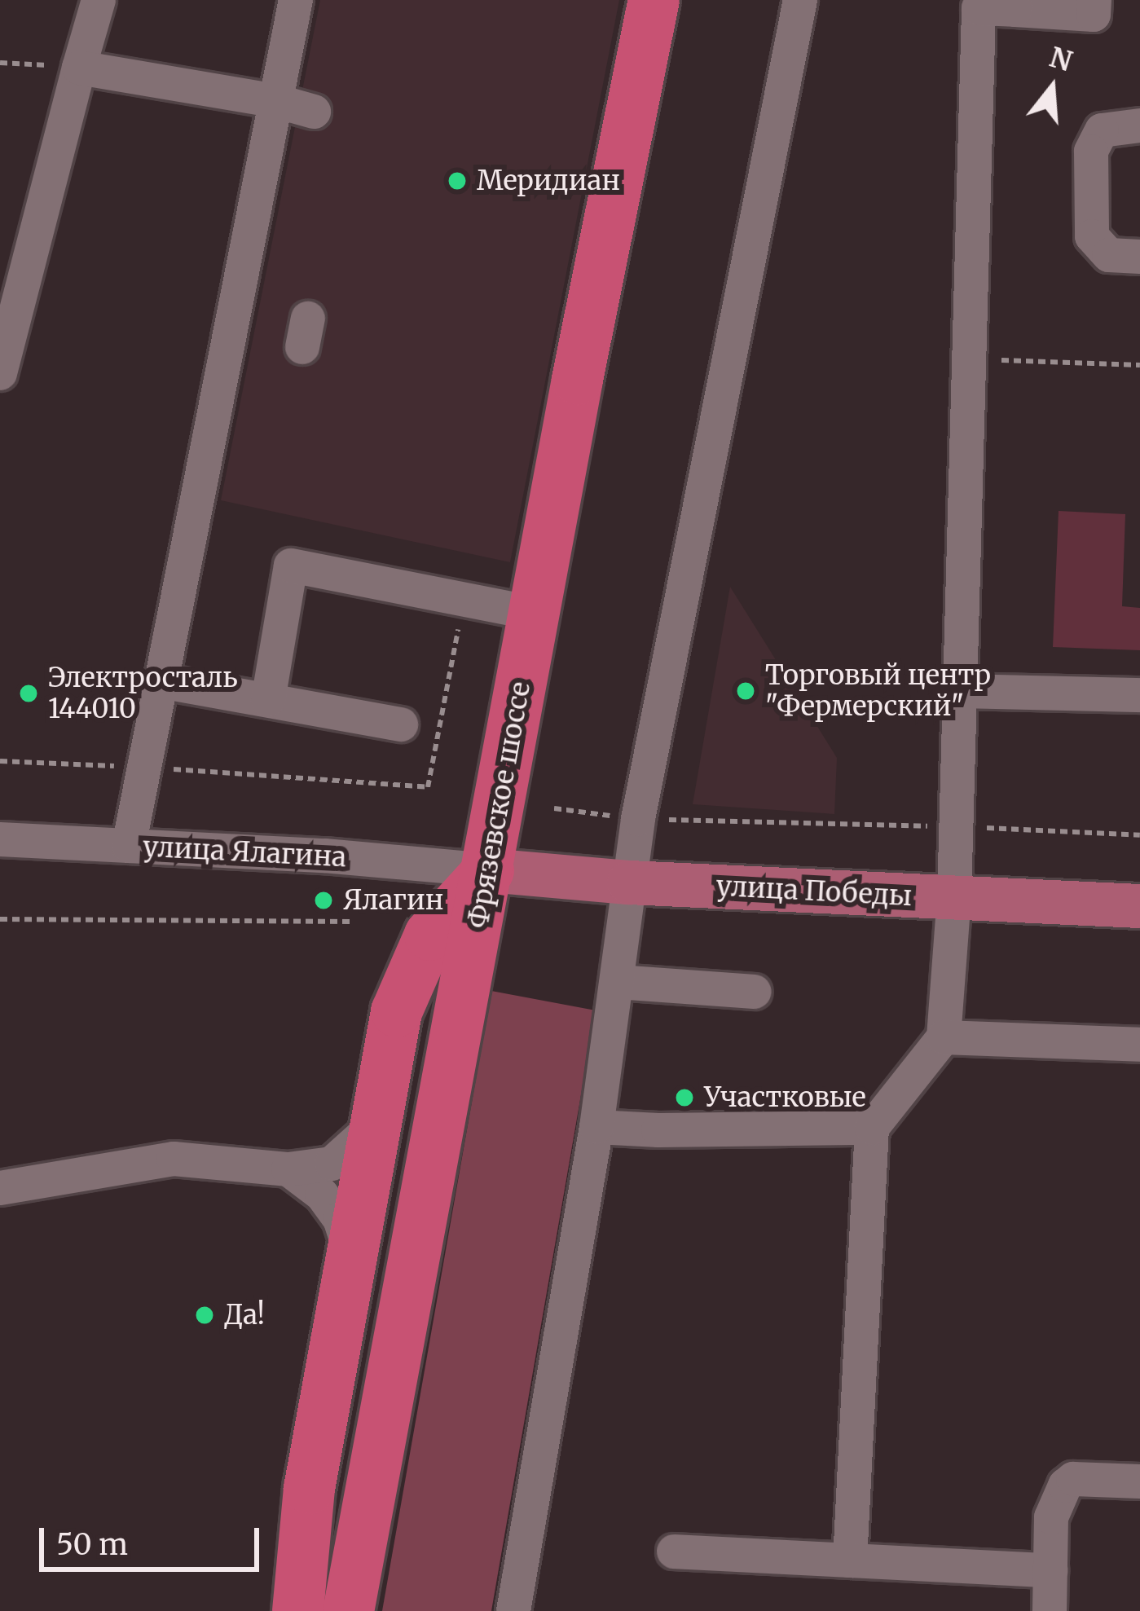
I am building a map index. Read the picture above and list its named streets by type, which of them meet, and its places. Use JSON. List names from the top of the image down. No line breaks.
{"streets":{"highway":["Фрязевское шоссе"],"main road":["улица Победы"],"street":["улица Ялагина"]},"crossings":[["Фрязевское шоссе","улица Ялагина"],["Фрязевское шоссе","улица Победы"],["улица Ялагина","улица Победы"]],"places":["Меридиан","Торговый центр \"Фермерский\"","Электросталь 144010","Ялагин","Участковые","Да!"],"scale_bar":"50 m","north":"top"}
